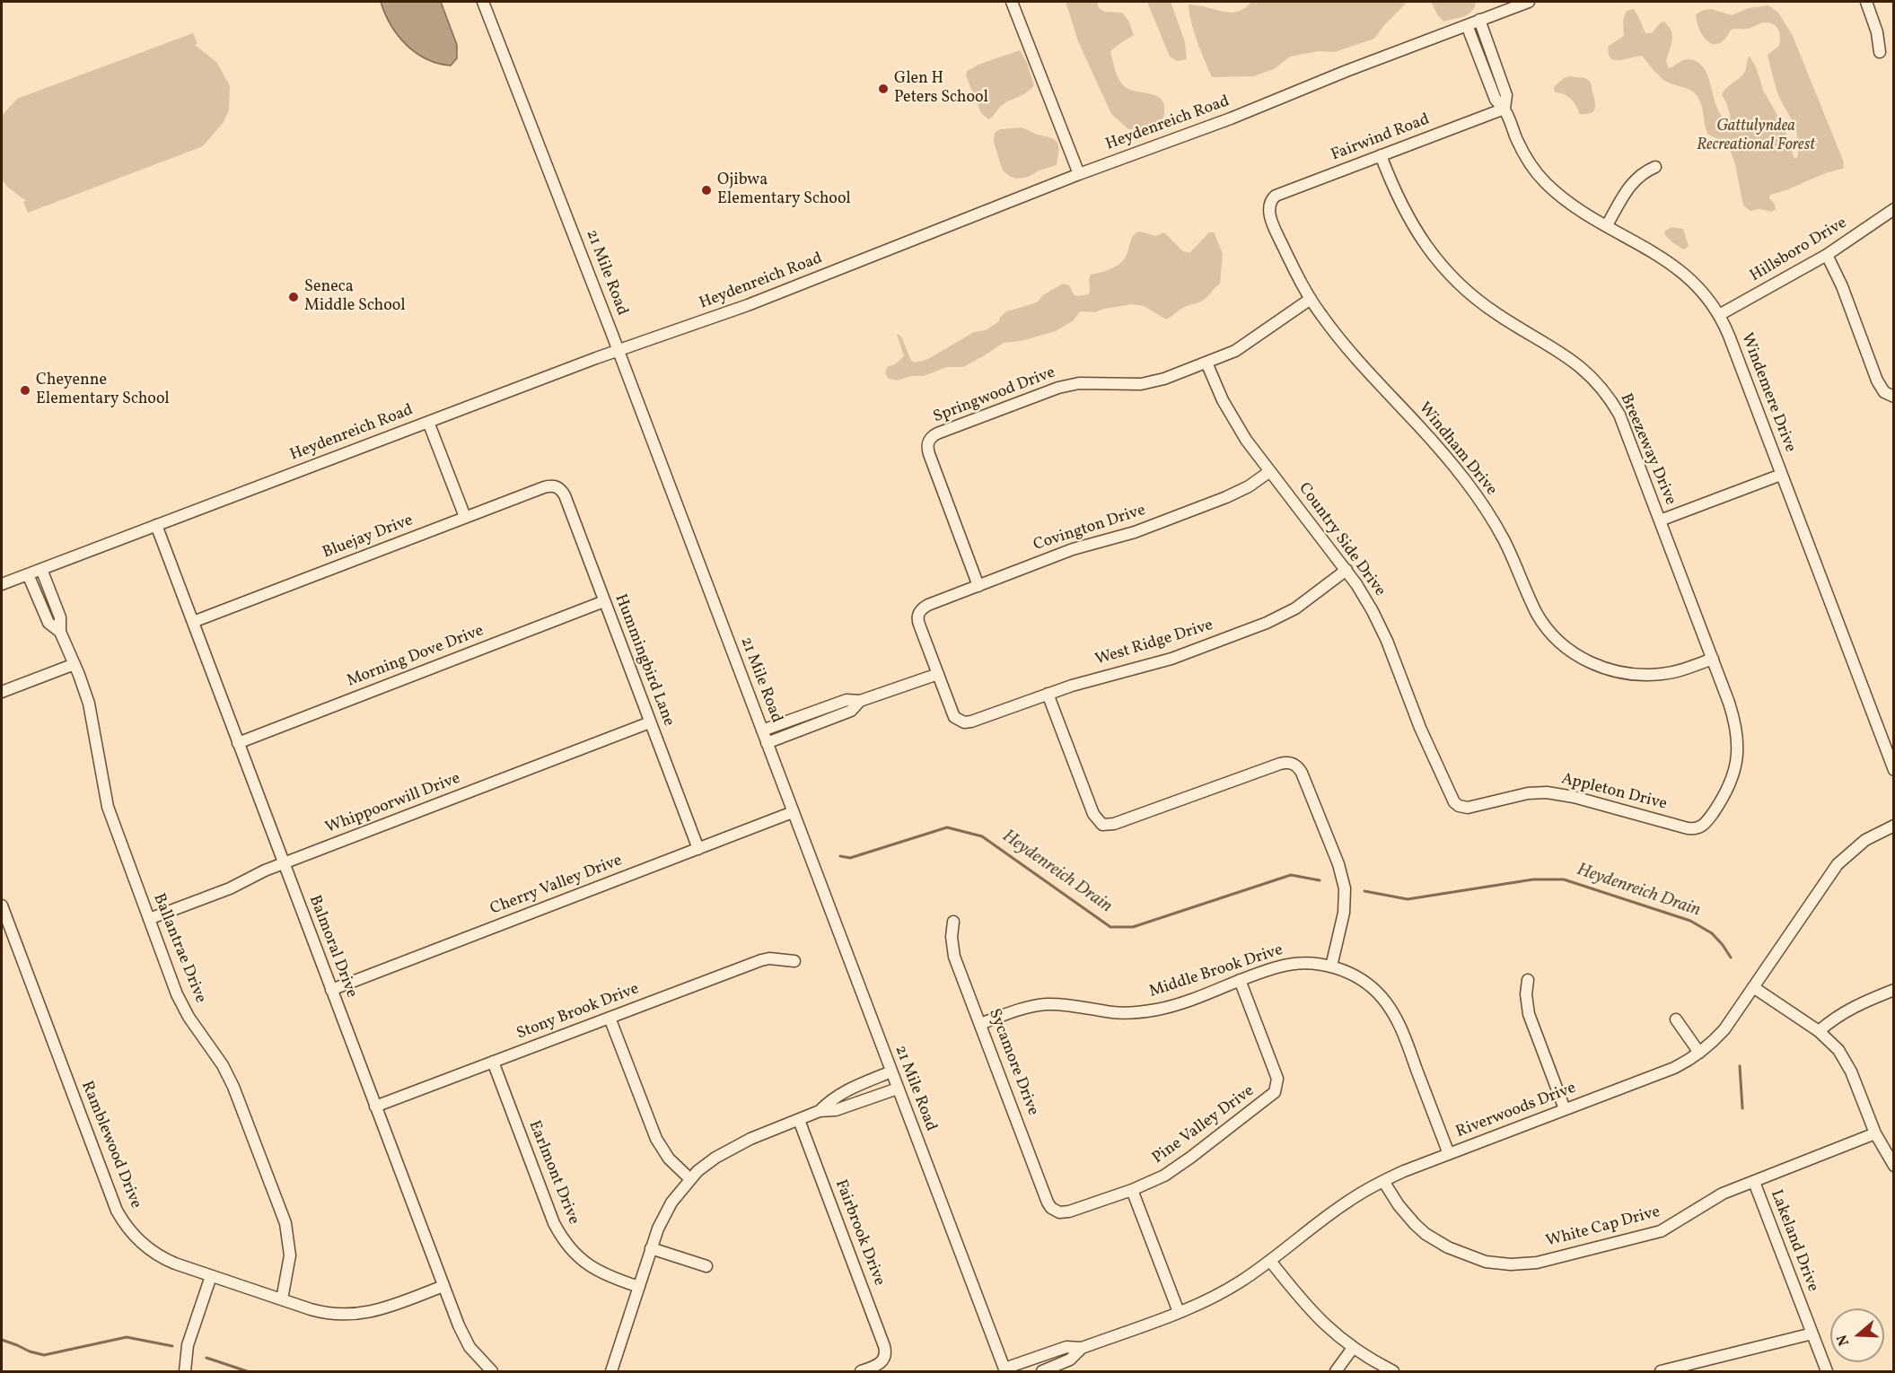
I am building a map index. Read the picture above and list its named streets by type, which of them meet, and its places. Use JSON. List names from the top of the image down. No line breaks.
{"streets":{"street":["Heydenreich Road","Fairwind Road","Hillsboro Drive","21 Mile Road","Windemere Drive","Springwood Drive","Windham Drive","Breezeway Drive","Covington Drive","Bluejay Drive","Country Side Drive","West Ridge Drive","Morning Dove Drive","Hummingbird Lane","Appleton Drive","Whippoorwill Drive","Cherry Valley Drive","Balmoral Drive","Ballantrae Drive","Middle Brook Drive","Stony Brook Drive","Sycamore Drive","Riverwoods Drive","Pine Valley Drive","Ramblewood Drive","Earlmont Drive","White Cap Drive","Fairbrook Drive","Lakeland Drive"]},"crossings":[["Heydenreich Road","21 Mile Road"],["Heydenreich Road","Windemere Drive"],["Heydenreich Road","Balmoral Drive"],["Heydenreich Road","Ballantrae Drive"],["Fairwind Road","Windemere Drive"],["Fairwind Road","Windham Drive"],["Fairwind Road","Breezeway Drive"],["Hillsboro Drive","Windemere Drive"],["21 Mile Road","Cherry Valley Drive"],["21 Mile Road","Riverwoods Drive"],["Springwood Drive","Windham Drive"],["Springwood Drive","Covington Drive"],["Springwood Drive","Country Side Drive"],["Windham Drive","Breezeway Drive"],["Breezeway Drive","Appleton Drive"],["Covington Drive","Country Side Drive"],["Covington Drive","West Ridge Drive"],["Bluejay Drive","Hummingbird Lane"],["Bluejay Drive","Balmoral Drive"],["Country Side Drive","West Ridge Drive"],["Country Side Drive","Appleton Drive"],["Morning Dove Drive","Hummingbird Lane"],["Morning Dove Drive","Balmoral Drive"],["Hummingbird Lane","Whippoorwill Drive"],["Hummingbird Lane","Cherry Valley Drive"],["Whippoorwill Drive","Balmoral Drive"],["Whippoorwill Drive","Ballantrae Drive"],["Cherry Valley Drive","Balmoral Drive"],["Balmoral Drive","Stony Brook Drive"],["Balmoral Drive","Ramblewood Drive"],["Ballantrae Drive","Ramblewood Drive"],["Middle Brook Drive","Sycamore Drive"],["Middle Brook Drive","Riverwoods Drive"],["Middle Brook Drive","Pine Valley Drive"],["Stony Brook Drive","Earlmont Drive"],["Sycamore Drive","Pine Valley Drive"],["Riverwoods Drive","White Cap Drive"],["White Cap Drive","Lakeland Drive"]],"water":["Heydenreich Drain"],"parks":["Gattulyndea Recreational Forest"],"places":["Glen H Peters School","Ojibwa Elementary School","Seneca Middle School","Cheyenne Elementary School"],"north":"left"}
